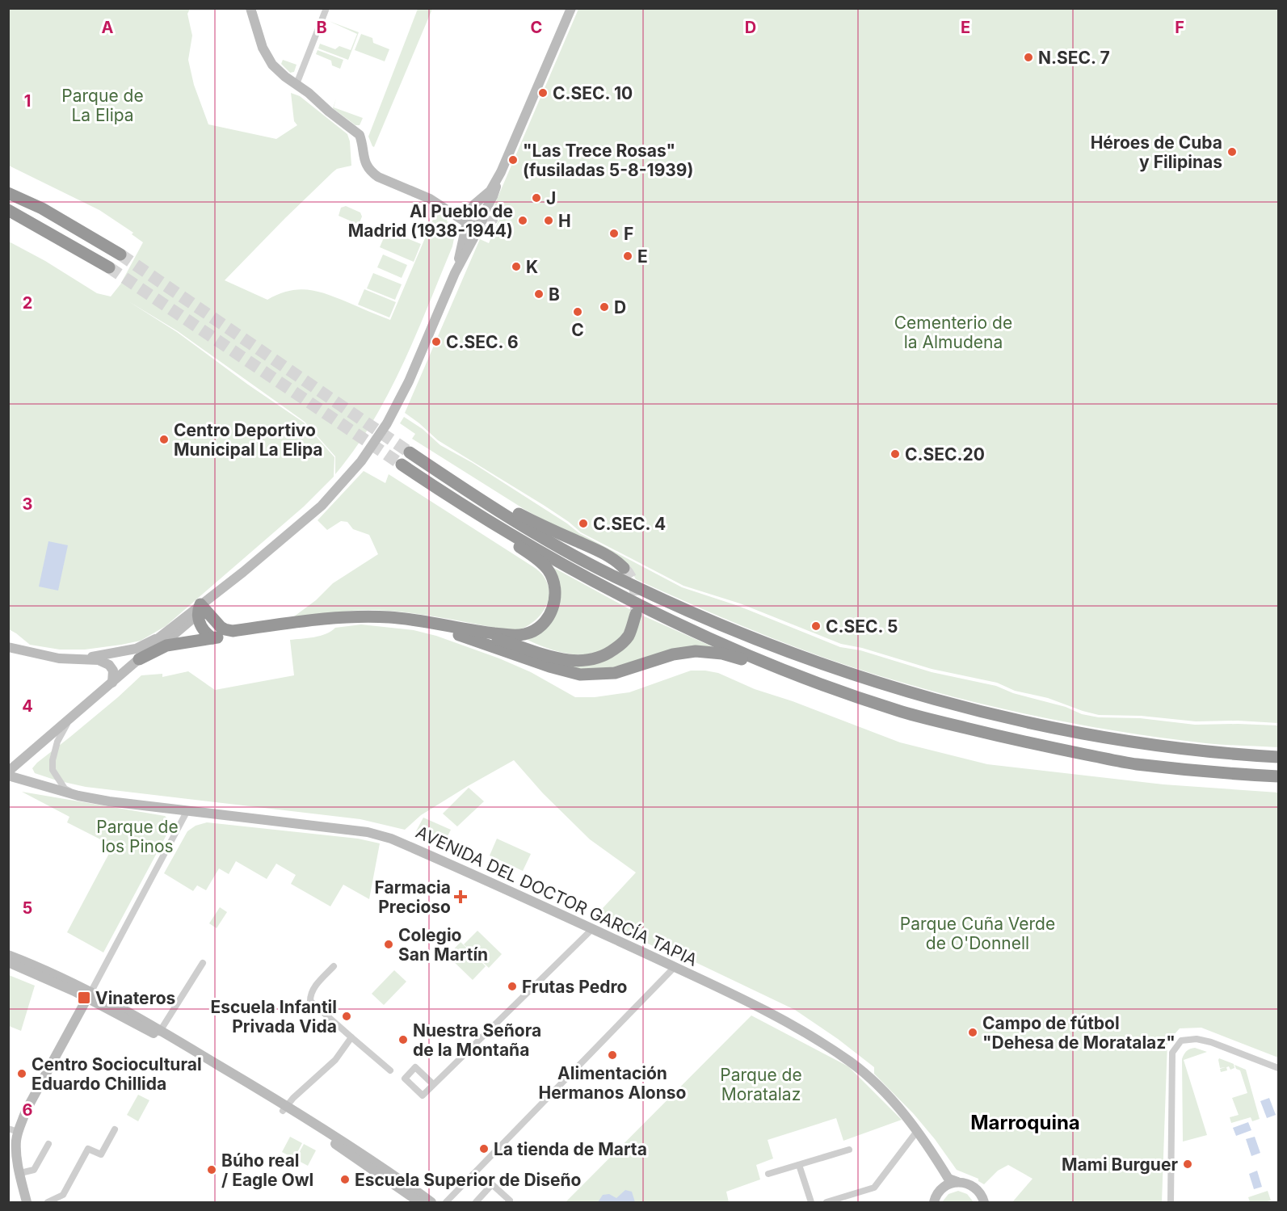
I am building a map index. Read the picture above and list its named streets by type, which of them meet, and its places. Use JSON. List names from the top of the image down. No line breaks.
{"streets":{"street":["AVENIDA DEL DOCTOR GARCÍA TAPIA"]},"districts":["Marroquina"],"parks":["Parque de La Elipa","Cementerio de la Almudena","Parque de los Pinos","Parque Cuña Verde de O'Donnell","Parque de Moratalaz"],"places":{"other":["N.SEC. 7","C.SEC. 10","Héroes de Cuba y Filipinas","\"Las Trece Rosas\" (fusiladas 5-8-1939)","J","Al Pueblo de Madrid (1938-1944)","H","F","E","K","B","D","C","C.SEC. 6","Centro Deportivo Municipal La Elipa","C.SEC.20","C.SEC. 4","C.SEC. 5","Colegio San Martín","Frutas Pedro","Escuela Infantil Privada Vida","Campo de fútbol \"Dehesa de Moratalaz\"","Nuestra Señora de la Montaña","Alimentación Hermanos Alonso","Centro Sociocultural Eduardo Chillida","La tienda de Marta","Mami Burguer","Búho real / Eagle Owl","Escuela Superior de Diseño"],"health":["Farmacia Precioso"],"transit":["Vinateros"]},"grid":{"columns":["A","B","C","D","E","F"],"rows":["1","2","3","4","5","6"]}}
